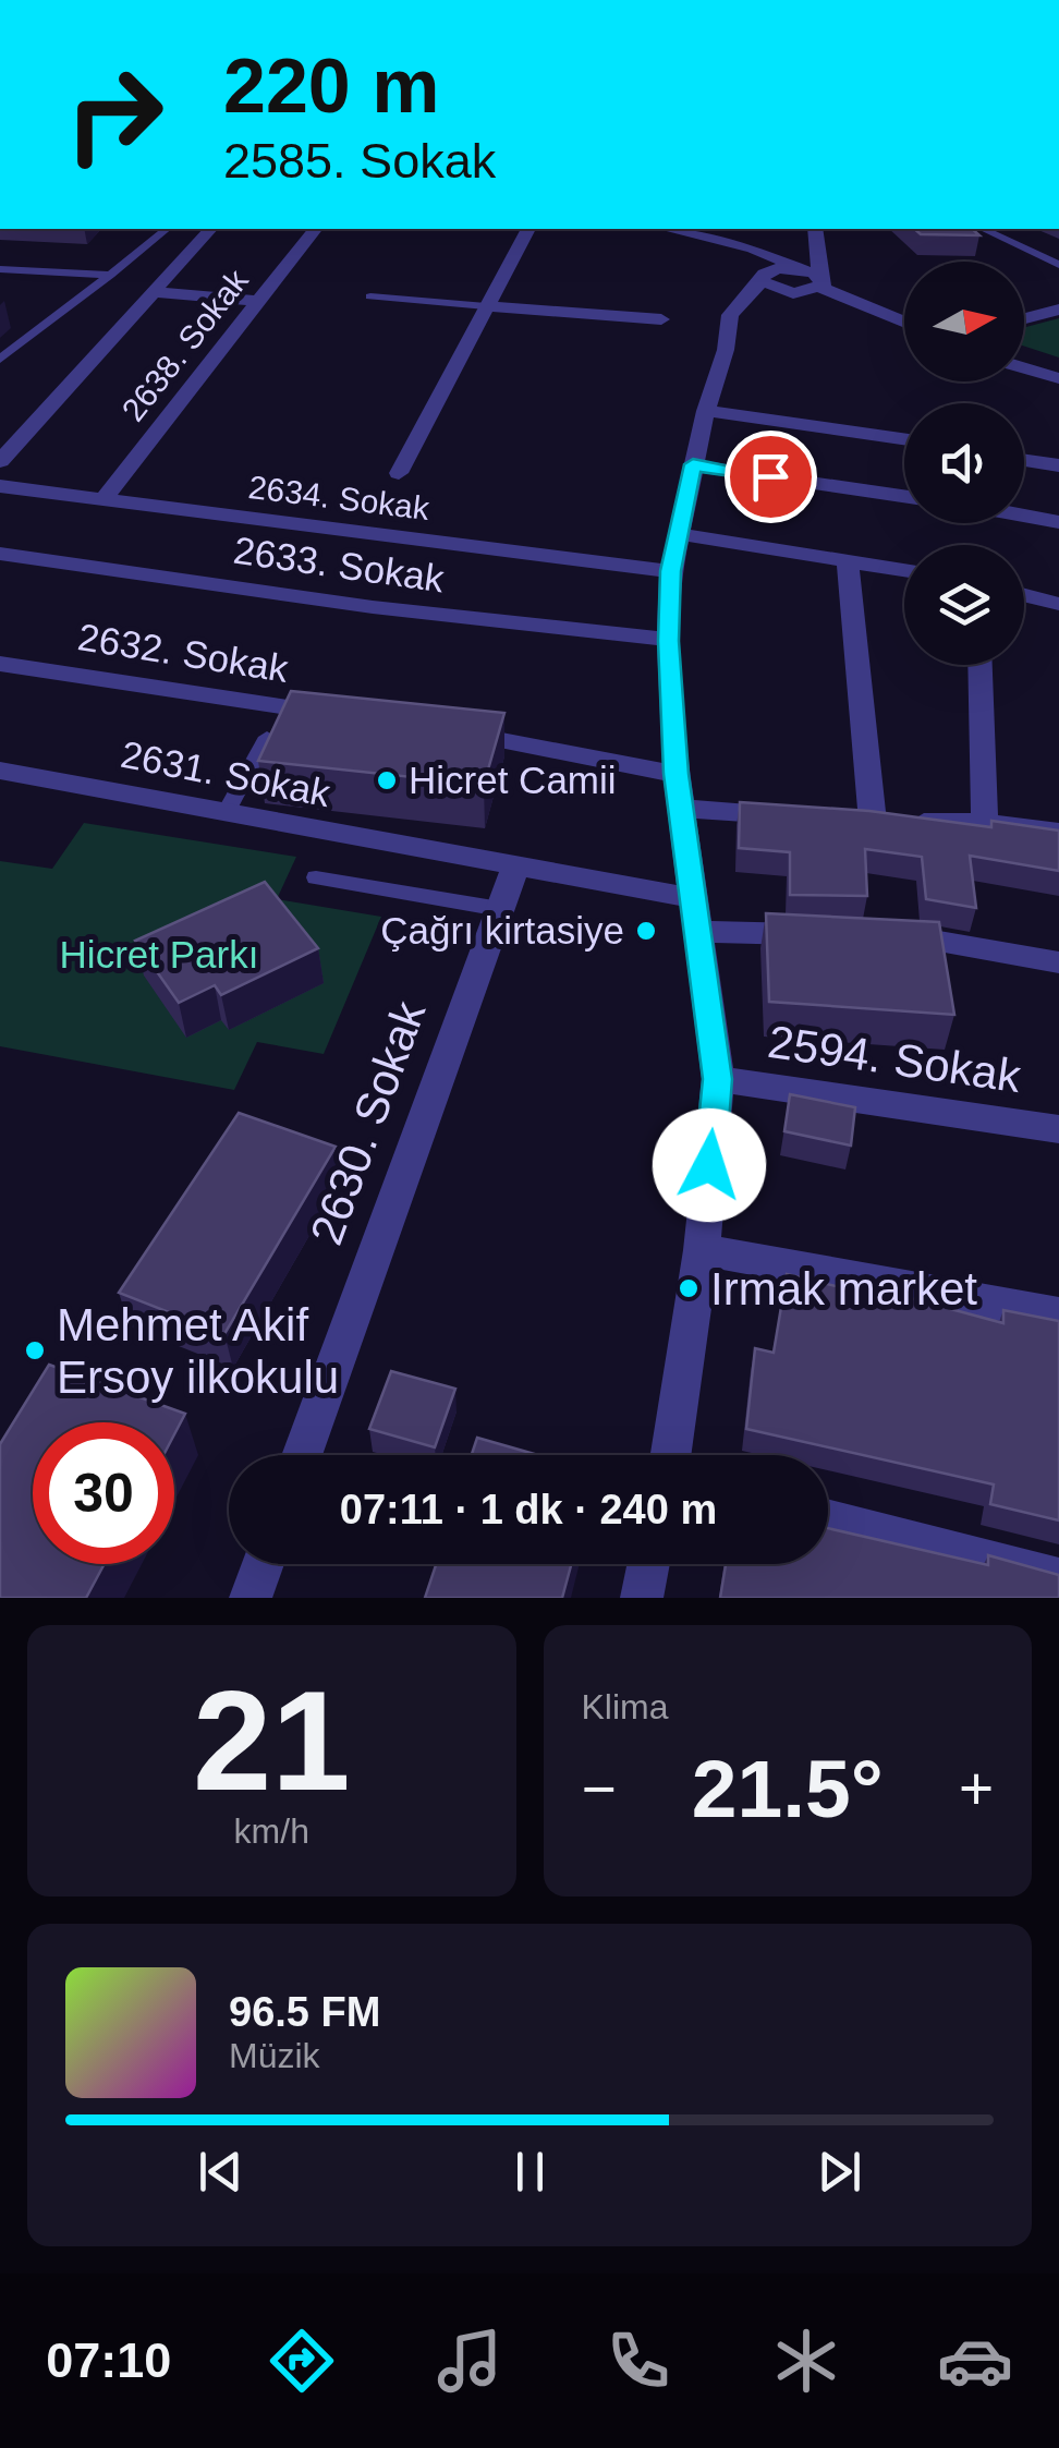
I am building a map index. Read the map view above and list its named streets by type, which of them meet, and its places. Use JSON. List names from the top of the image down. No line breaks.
{"streets":{"street":["2638. Sokak","2634. Sokak","2633. Sokak","2632. Sokak","2631. Sokak","2594. Sokak","2630. Sokak"]},"crossings":[["2638. Sokak","2634. Sokak"],["2631. Sokak","2630. Sokak"]],"parks":["Hicret Parkı"],"places":["Hicret Camii","Çağrı kirtasiye","Irmak market","Mehmet Akif Ersoy ilkokulu"],"north":"right","page":{"turn":["220 m","2585. Sokak"],"limit":"30","trip":"07:11 · 1 dk · 240 m","tile":[["21","km/h"],"Klima"],"heat":["−","21.5°","+"],"song":["96.5 FM","Müzik"],"tabs":"07:10"}}
